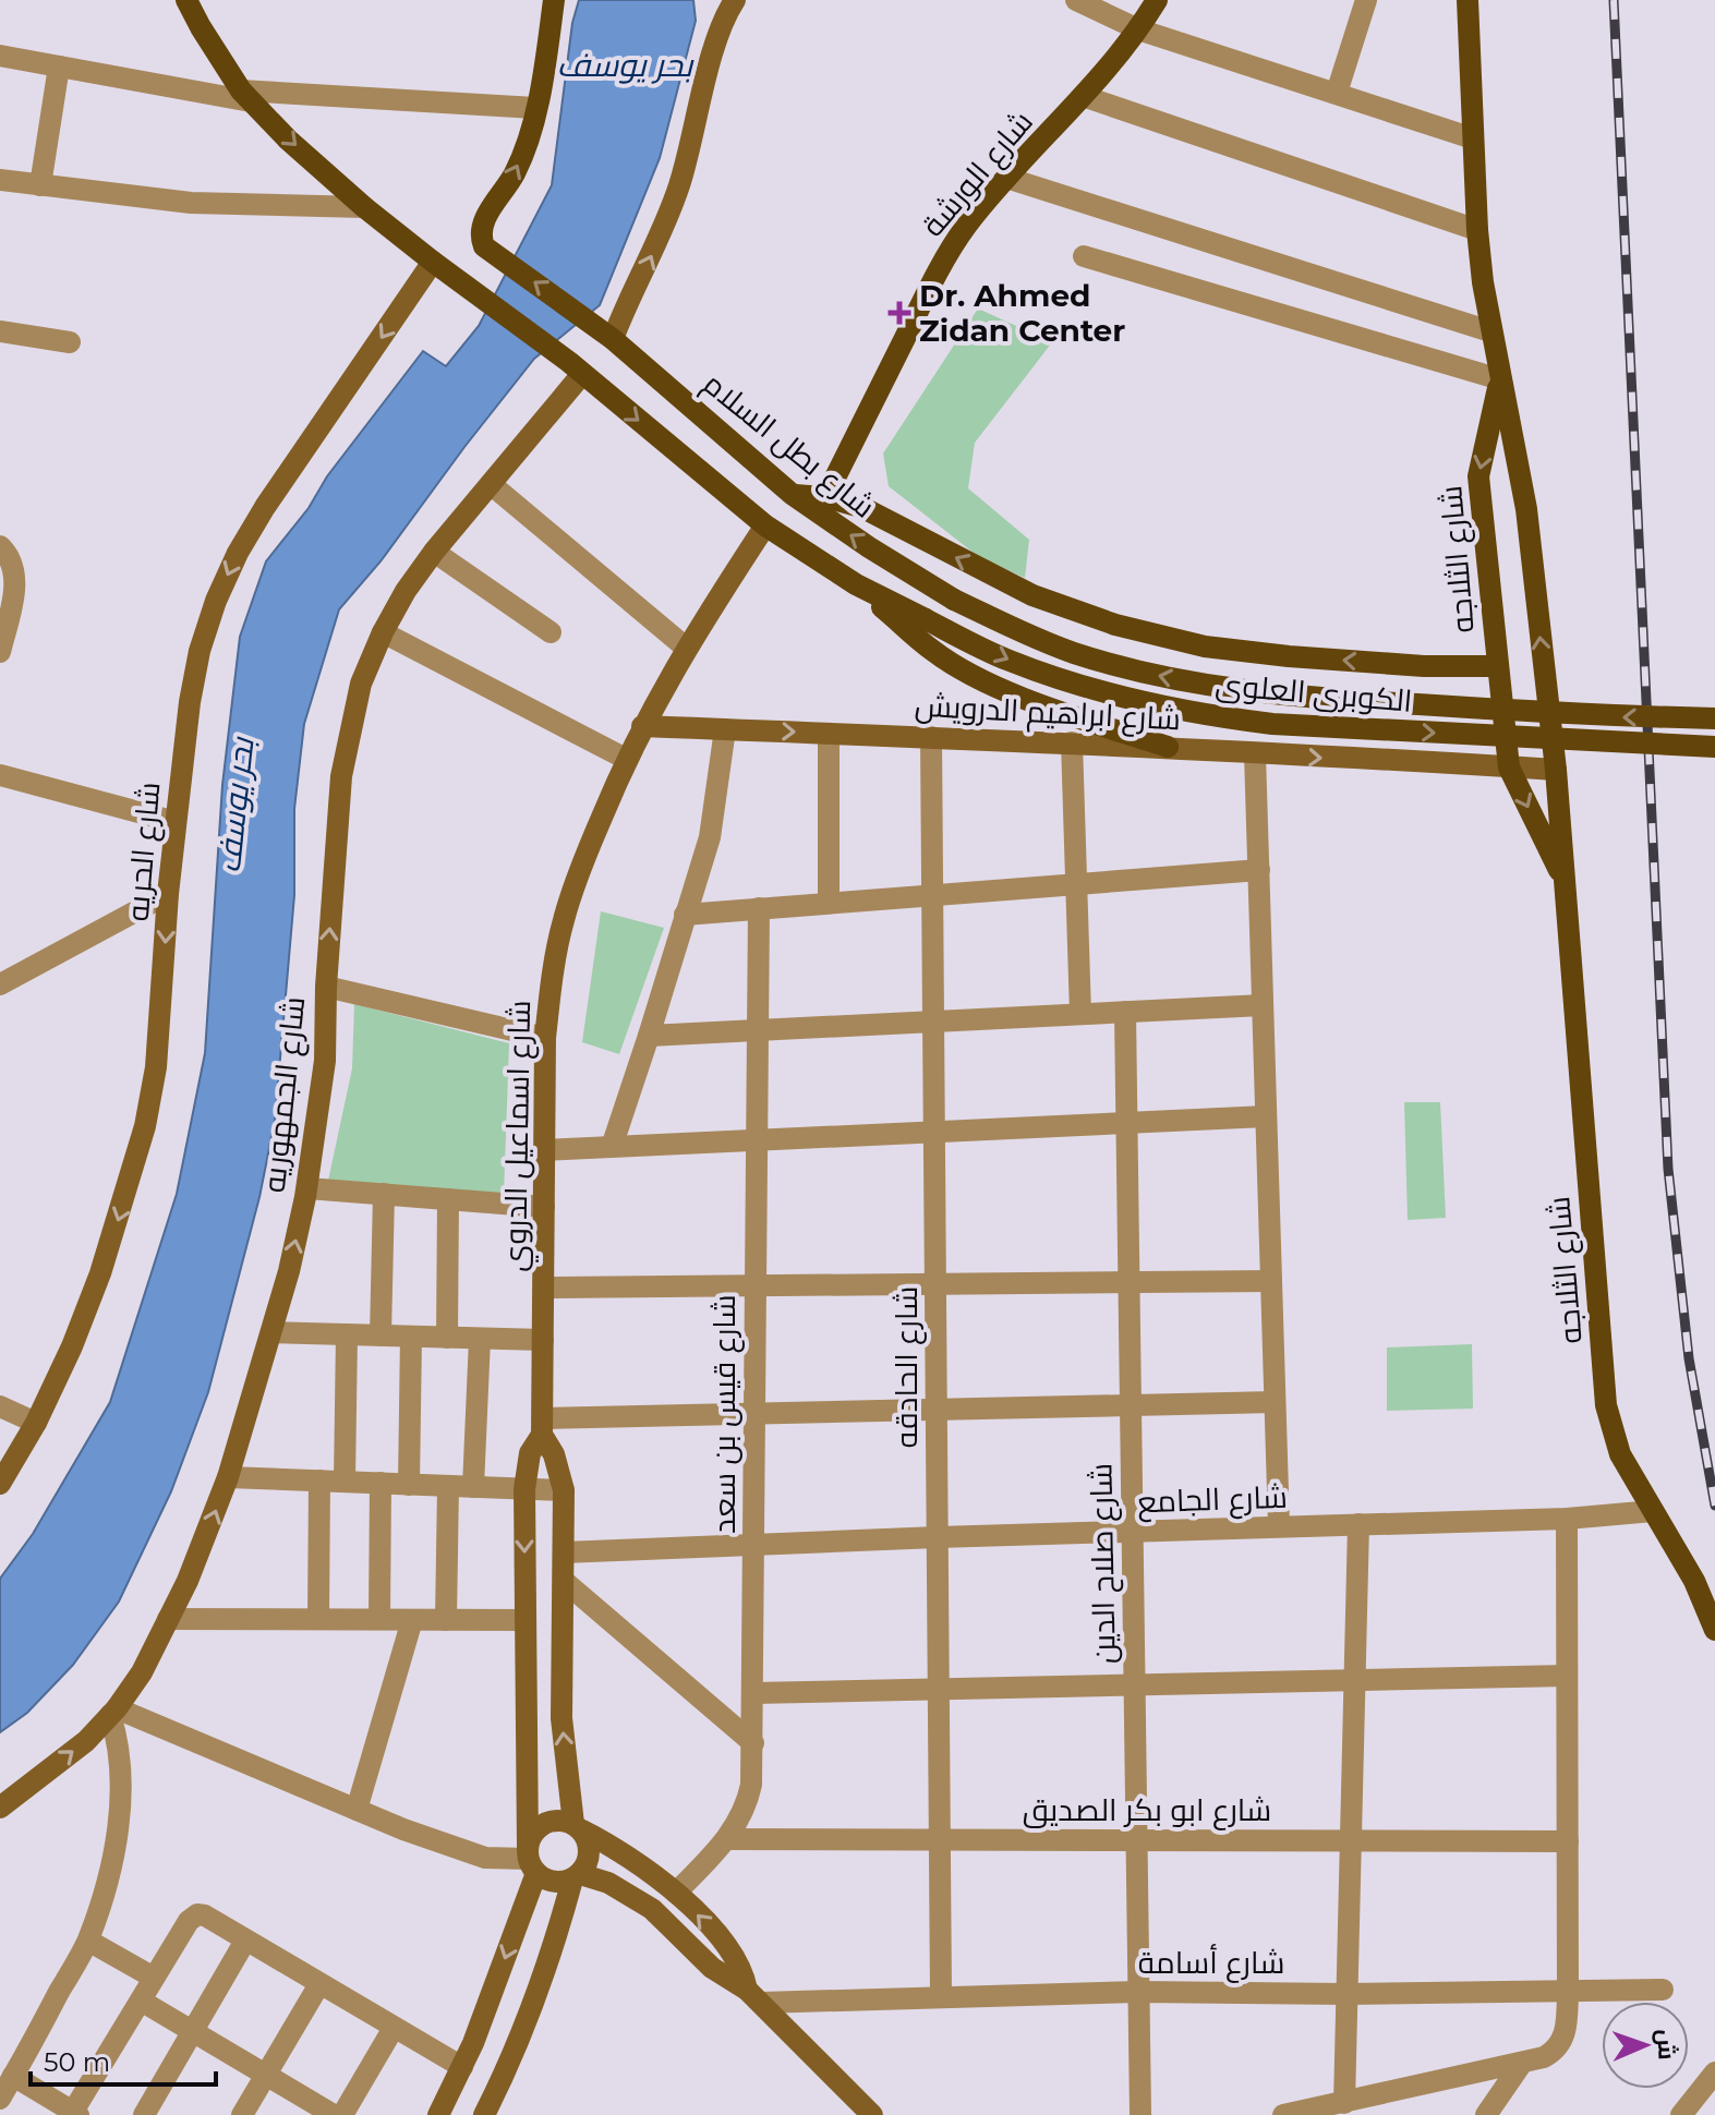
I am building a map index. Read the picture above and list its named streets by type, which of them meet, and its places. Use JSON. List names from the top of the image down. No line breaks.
{"streets":{"main road":["شارع الورشة","شارع بطل السلام","شارع الثلاجه","الكوبرى العلوى","شارع ابراهيم الدرويش","شارع الحريه","شارع الجمهوريه","شارع اسماعيل الدروي"],"street":["شارع الحادقه","شارع قيس بن سعد","شارع الجامع","شارع صلاح الدين","شارع ابو بكر الصديق","شارع أسامة"]},"crossings":[["شارع بطل السلام","الكوبرى العلوى"],["شارع الثلاجه","شارع ابراهيم الدرويش"],["شارع الثلاجه","شارع الجامع"],["شارع ابراهيم الدرويش","شارع اسماعيل الدروي"],["شارع ابراهيم الدرويش","شارع الحادقه"],["شارع اسماعيل الدروي","شارع الجامع"],["شارع الحادقه","شارع الجامع"],["شارع الحادقه","شارع ابو بكر الصديق"],["شارع الحادقه","شارع أسامة"],["شارع قيس بن سعد","شارع الجامع"],["شارع قيس بن سعد","شارع ابو بكر الصديق"],["شارع الجامع","شارع صلاح الدين"],["شارع صلاح الدين","شارع ابو بكر الصديق"],["شارع صلاح الدين","شارع أسامة"]],"one_way":["شارع الحريه","شارع الجمهوريه"],"water":["بحر يوسف"],"places":{"health":["Dr. Ahmed Zidan Center"]},"scale_bar":"50 m","north":"right"}
